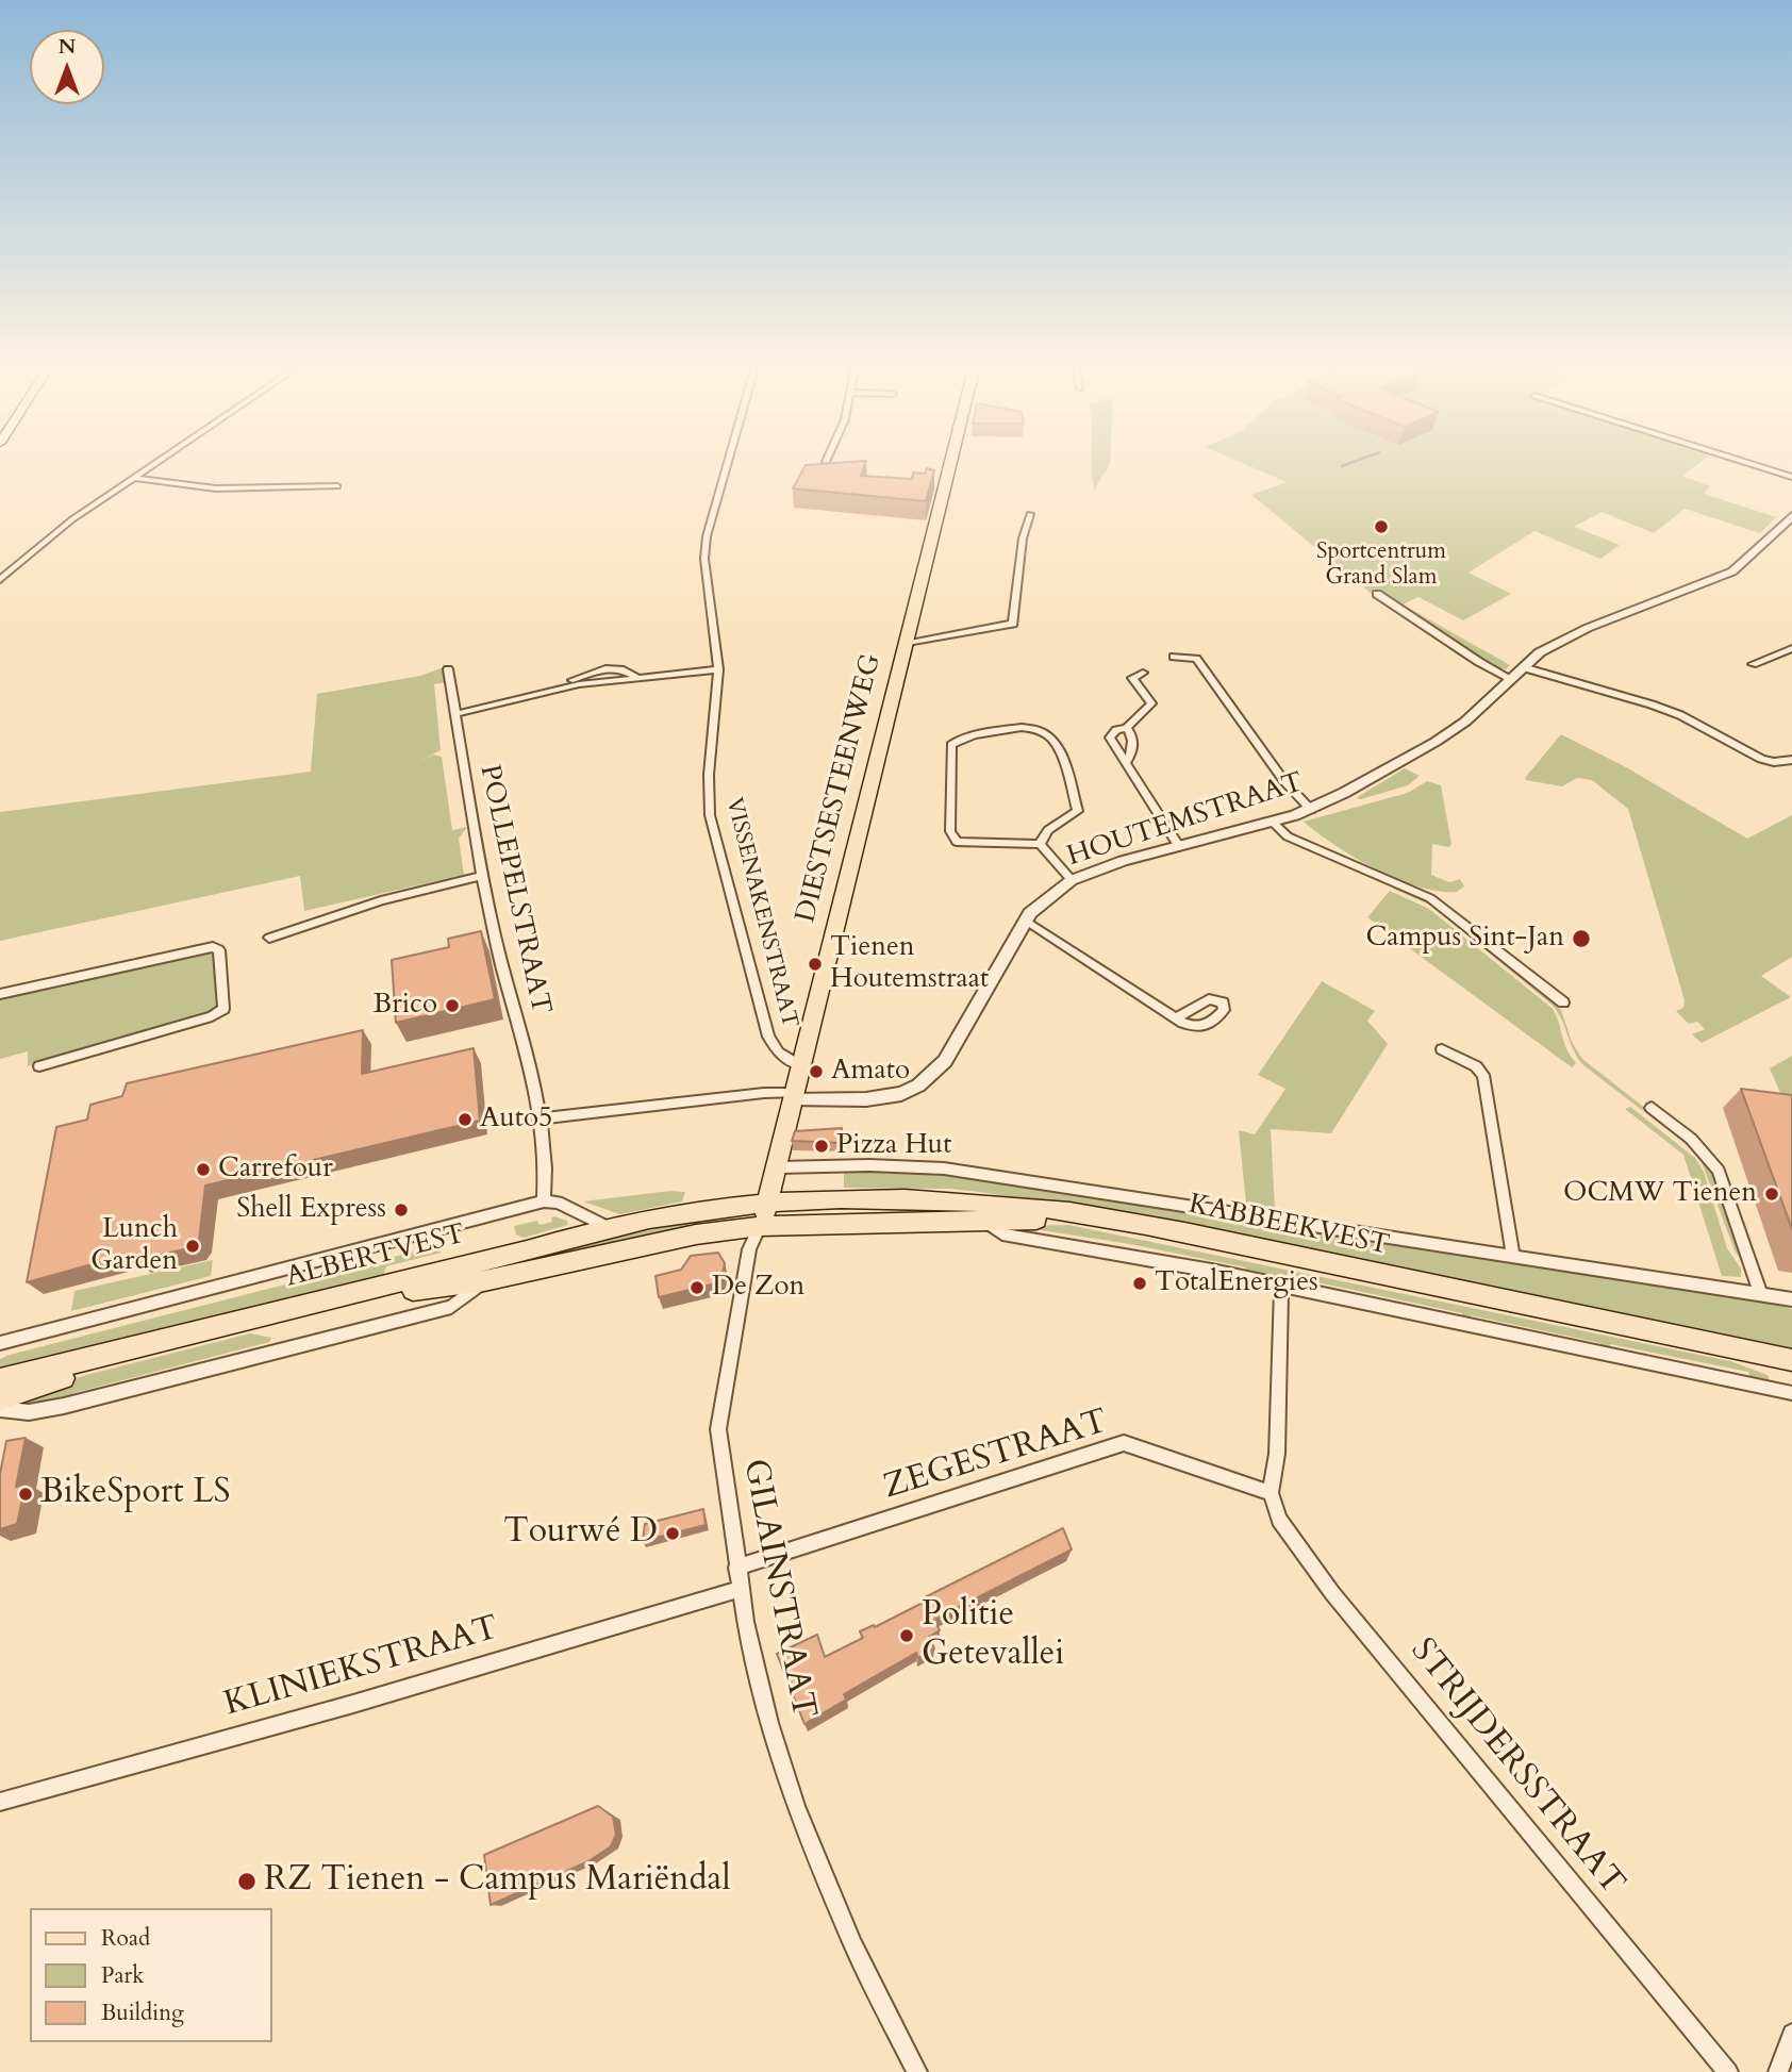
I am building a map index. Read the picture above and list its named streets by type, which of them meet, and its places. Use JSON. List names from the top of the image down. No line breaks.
{"streets":{"main road":["DIESTSESTEENWEG","KABBEEKVEST","ALBERTVEST"],"street":["HOUTEMSTRAAT","POLLEPELSTRAAT","VISSENAKENSTRAAT","ZEGESTRAAT","GILAINSTRAAT","KLINIEKSTRAAT","STRIJDERSSTRAAT"]},"crossings":[["DIESTSESTEENWEG","HOUTEMSTRAAT"],["DIESTSESTEENWEG","VISSENAKENSTRAAT"],["DIESTSESTEENWEG","KABBEEKVEST"],["DIESTSESTEENWEG","ALBERTVEST"],["DIESTSESTEENWEG","GILAINSTRAAT"],["POLLEPELSTRAAT","ALBERTVEST"],["KABBEEKVEST","ALBERTVEST"],["KABBEEKVEST","GILAINSTRAAT"],["ALBERTVEST","GILAINSTRAAT"],["ZEGESTRAAT","GILAINSTRAAT"],["ZEGESTRAAT","STRIJDERSSTRAAT"],["GILAINSTRAAT","KLINIEKSTRAAT"]],"places":["Sportcentrum Grand Slam","Campus Sint-Jan","Tienen Houtemstraat","Brico","Amato","Auto5","Pizza Hut","Carrefour","OCMW Tienen","Shell Express","Lunch Garden","TotalEnergies","De Zon","BikeSport LS","Tourwé D","Politie Getevallei","RZ Tienen - Campus Mariëndal"],"legend":["Road","Park","Building"],"north":"top"}
